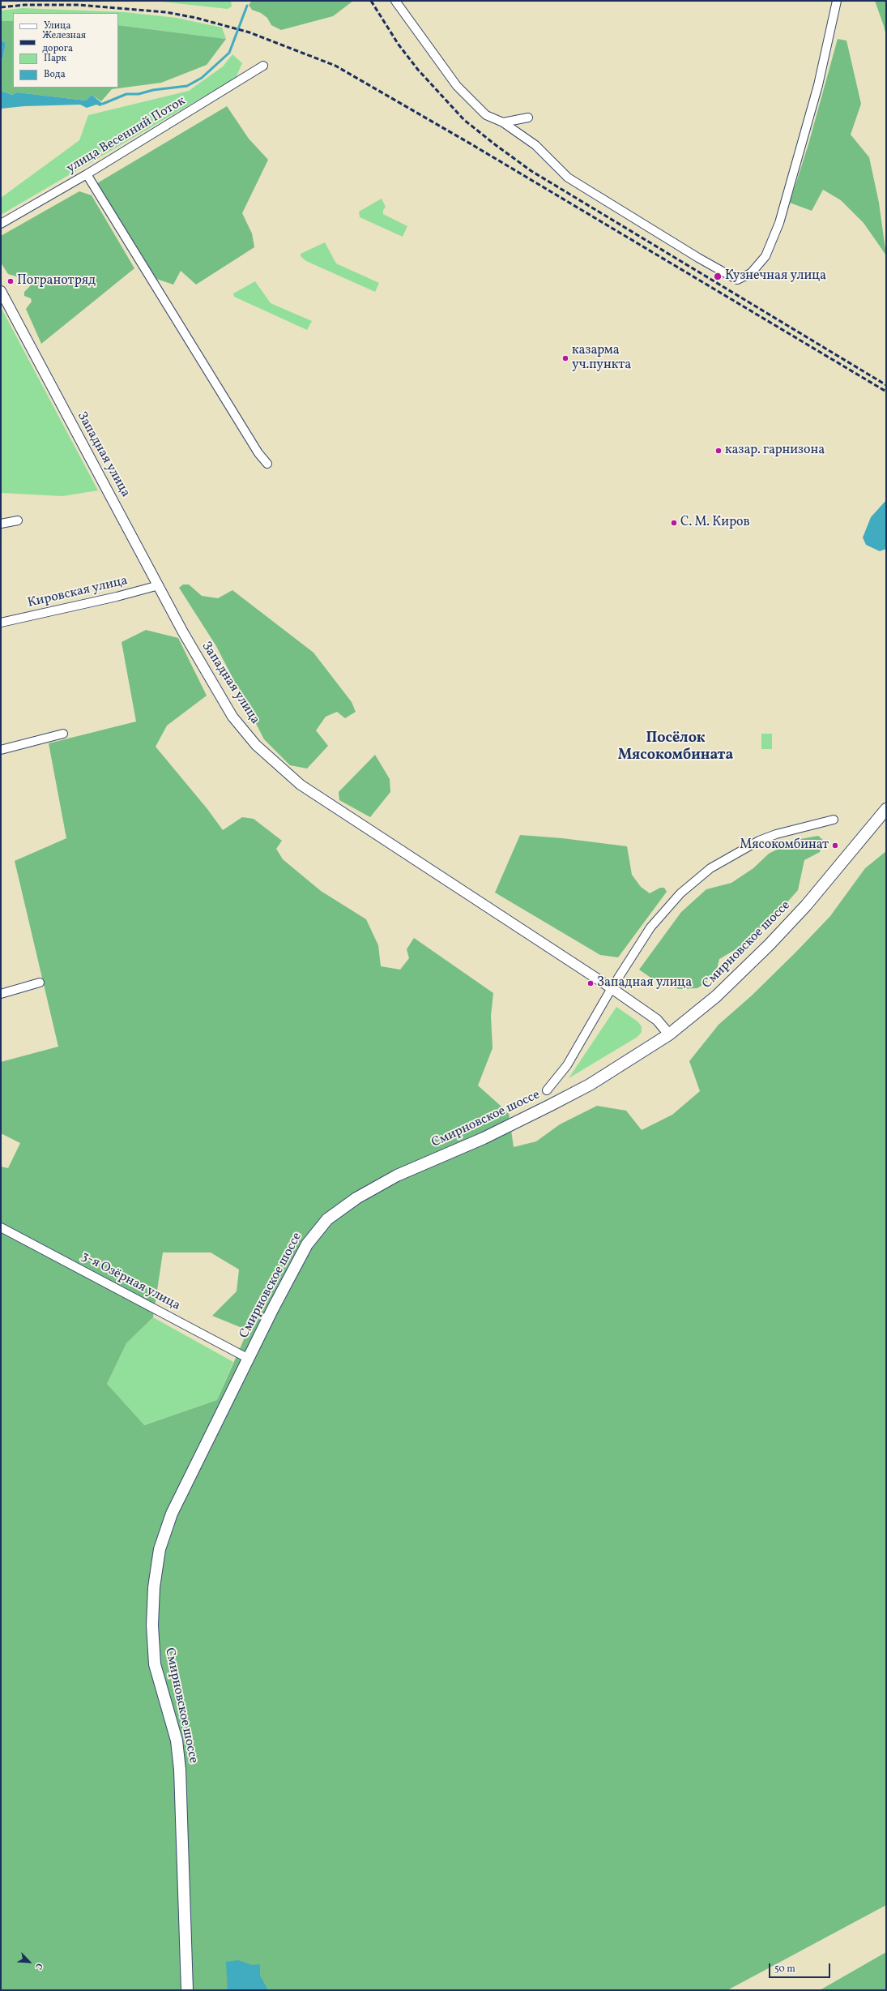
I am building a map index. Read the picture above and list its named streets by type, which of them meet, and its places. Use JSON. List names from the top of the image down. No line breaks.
{"streets":{"main road":["Смирновское шоссе"],"street":["улица Весенний Поток","Западная улица","Кировская улица","3-я Озёрная улица"]},"crossings":[["Западная улица","Кировская улица"],["Западная улица","Смирновское шоссе"],["Смирновское шоссе","3-я Озёрная улица"]],"districts":["Посёлок Мясокомбината"],"places":["Кузнечная улица","Погранотряд","казарма уч.пункта","казар. гарнизона","С. М. Киров","Мясокомбинат","Западная улица"],"legend":["Улица","Железная дорога","Парк","Вода"],"scale_bar":"50 m","north":"bottom right"}
